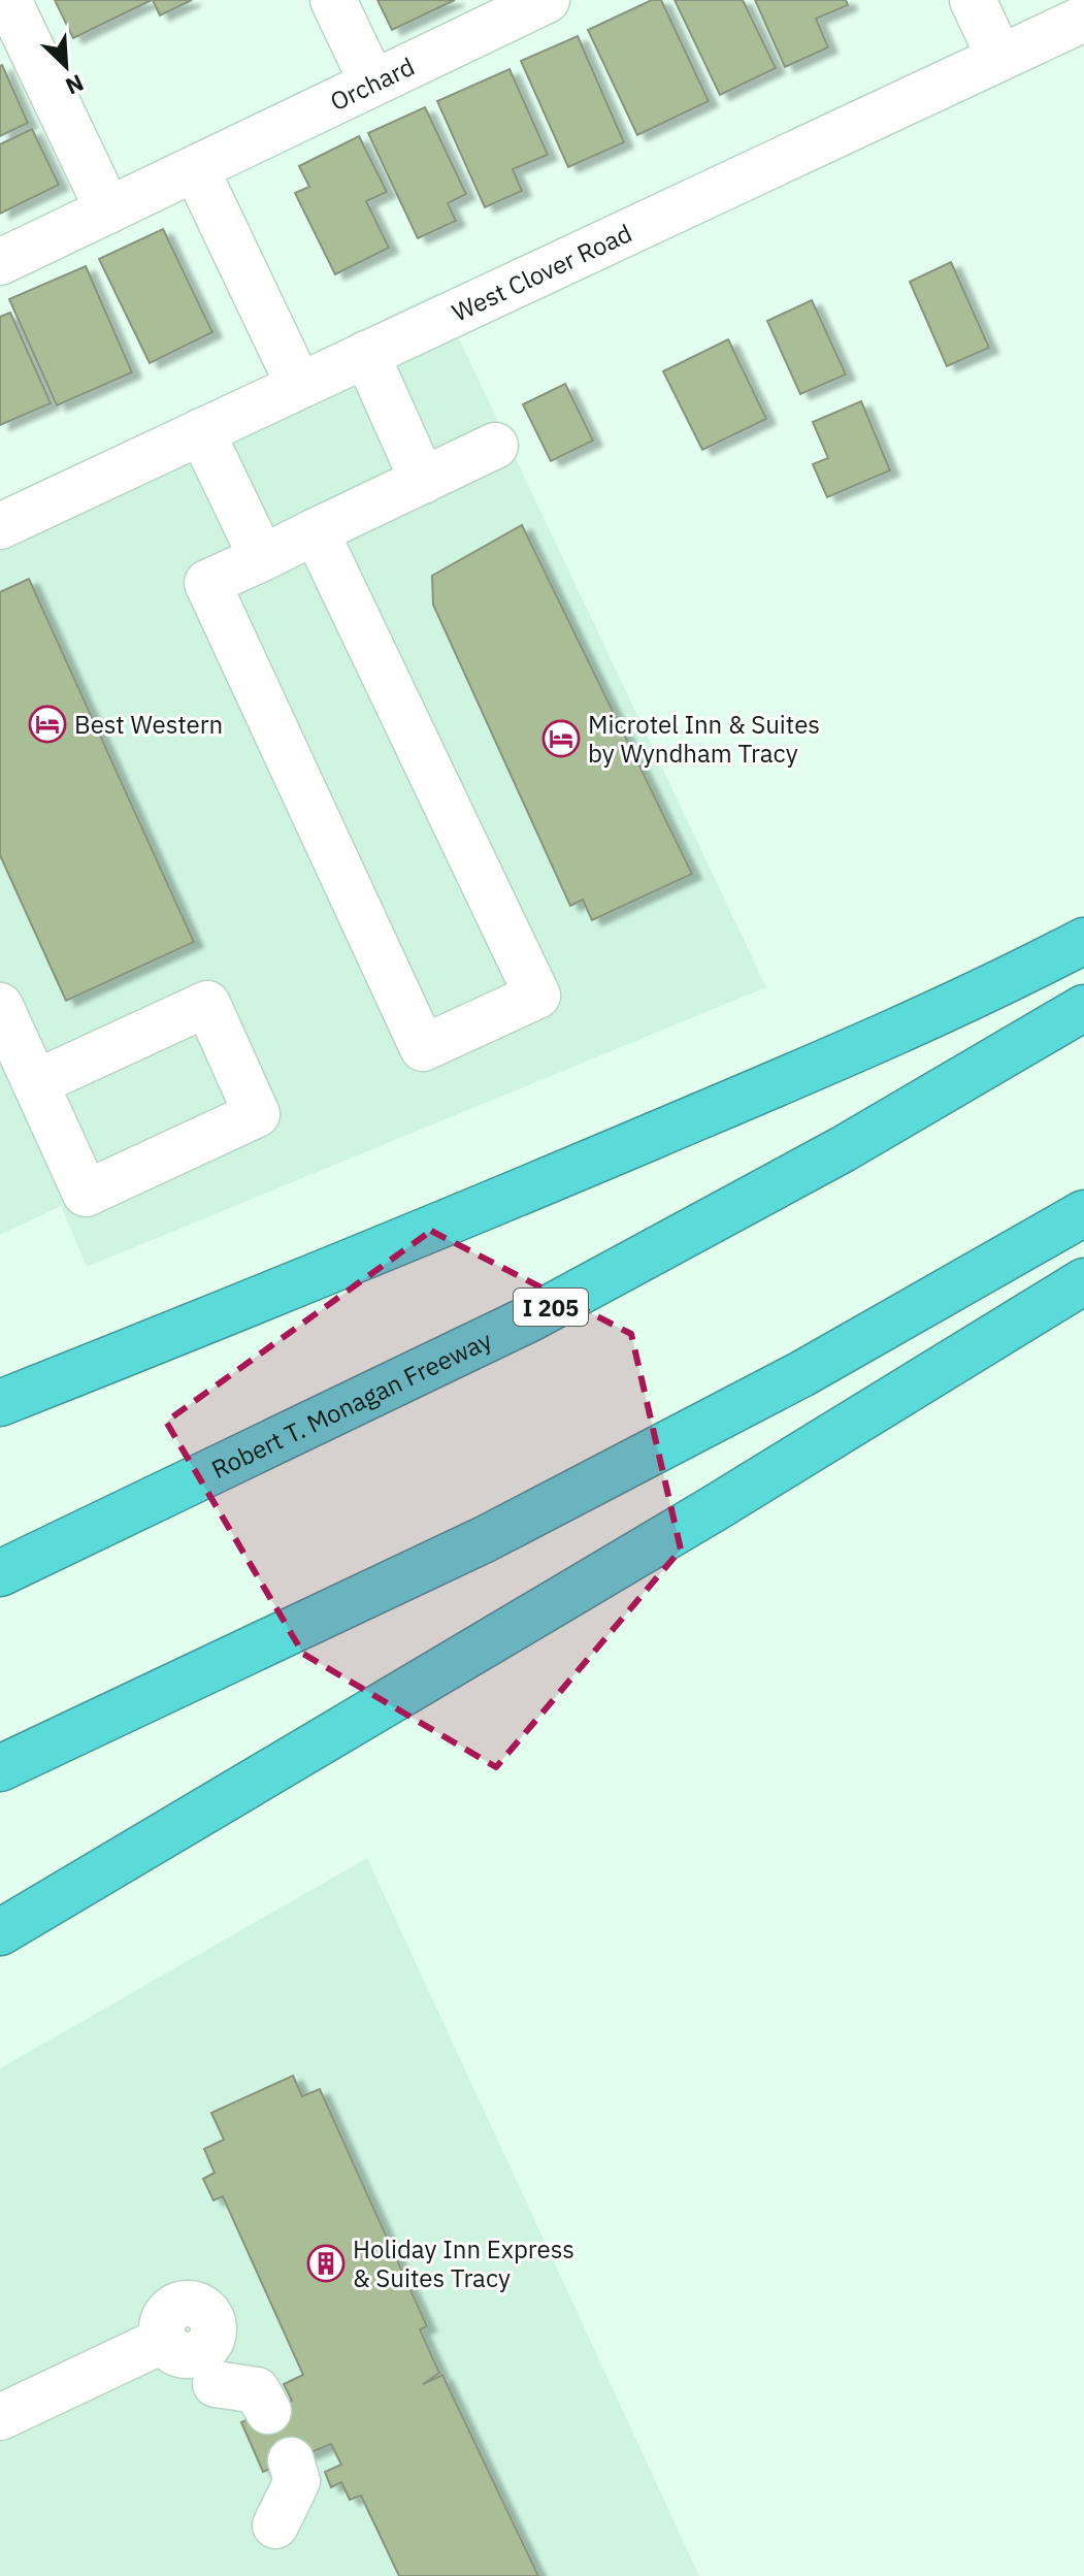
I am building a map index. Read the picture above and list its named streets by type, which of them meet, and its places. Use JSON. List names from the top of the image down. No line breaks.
{"streets":{"highway":["I 205","Robert T. Monagan Freeway"],"street":["Orchard","West Clover Road"]},"places":{"hotel":["Best Western","Microtel Inn & Suites by Wyndham Tracy"],"building":["Holiday Inn Express & Suites Tracy"]},"north":"bottom right"}
